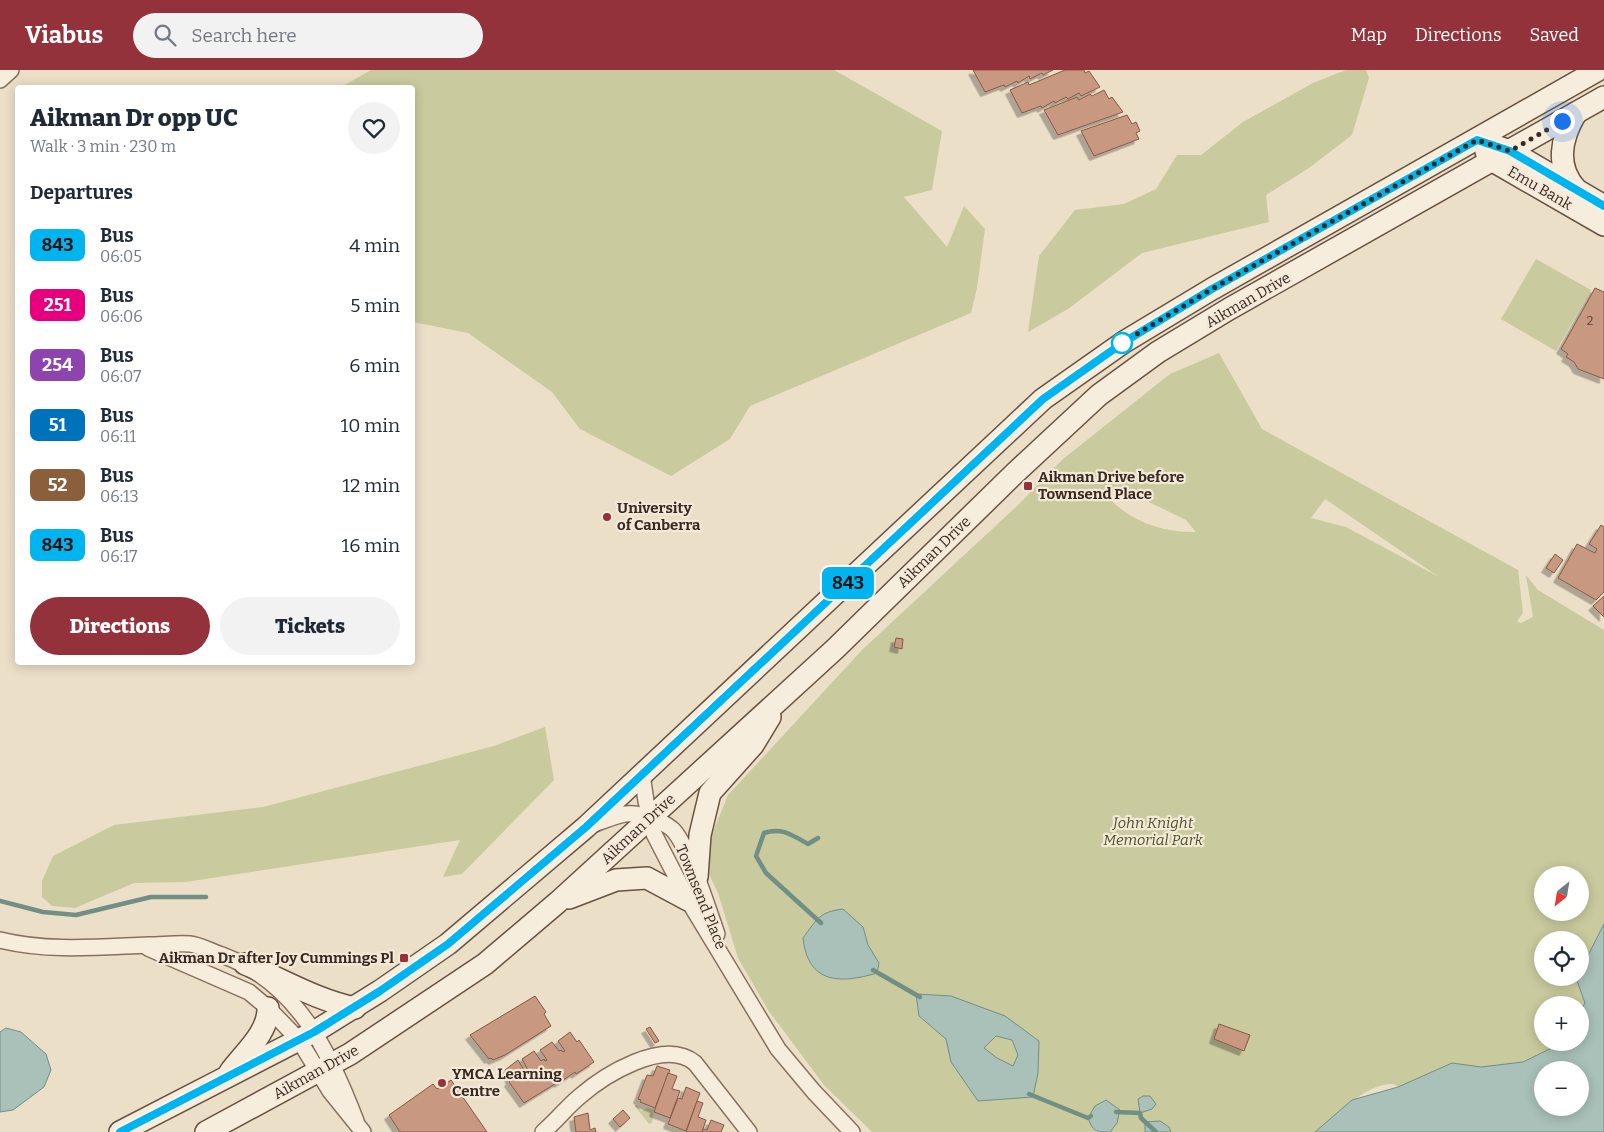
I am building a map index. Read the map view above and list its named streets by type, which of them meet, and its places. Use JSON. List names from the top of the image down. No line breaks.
{"streets":{"main road":["Emu Bank","Aikman Drive"],"street":["Townsend Place"]},"crossings":[["Emu Bank","Aikman Drive"],["Aikman Drive","Townsend Place"]],"parks":["John Knight Memorial Park"],"places":{"transit":["Aikman Drive before Townsend Place","Aikman Dr after Joy Cummings Pl"],"other":["University of Canberra","YMCA Learning Centre"]},"lines":["bus line 843"],"house_numbers":["2"],"north":"bottom left","page":{"header":"Viabus","search":"Search here","nav":["Map","Directions","Saved"],"on_map":"843","heading":[["Aikman Dr opp UC","Walk · 3 min · 230 m"],"Departures"],"list":[{"mark":"843","name":"Bus","note":"06:05","value":"4 min"},{"mark":"251","name":"Bus","note":"06:06","value":"5 min"},{"mark":"254","name":"Bus","note":"06:07","value":"6 min"},{"mark":"51","name":"Bus","note":"06:11","value":"10 min"},{"mark":"52","name":"Bus","note":"06:13","value":"12 min"},{"mark":"843","name":"Bus","note":"06:17","value":"16 min"}],"buttons":["Directions","Tickets"],"map_buttons":["+","−"]}}
